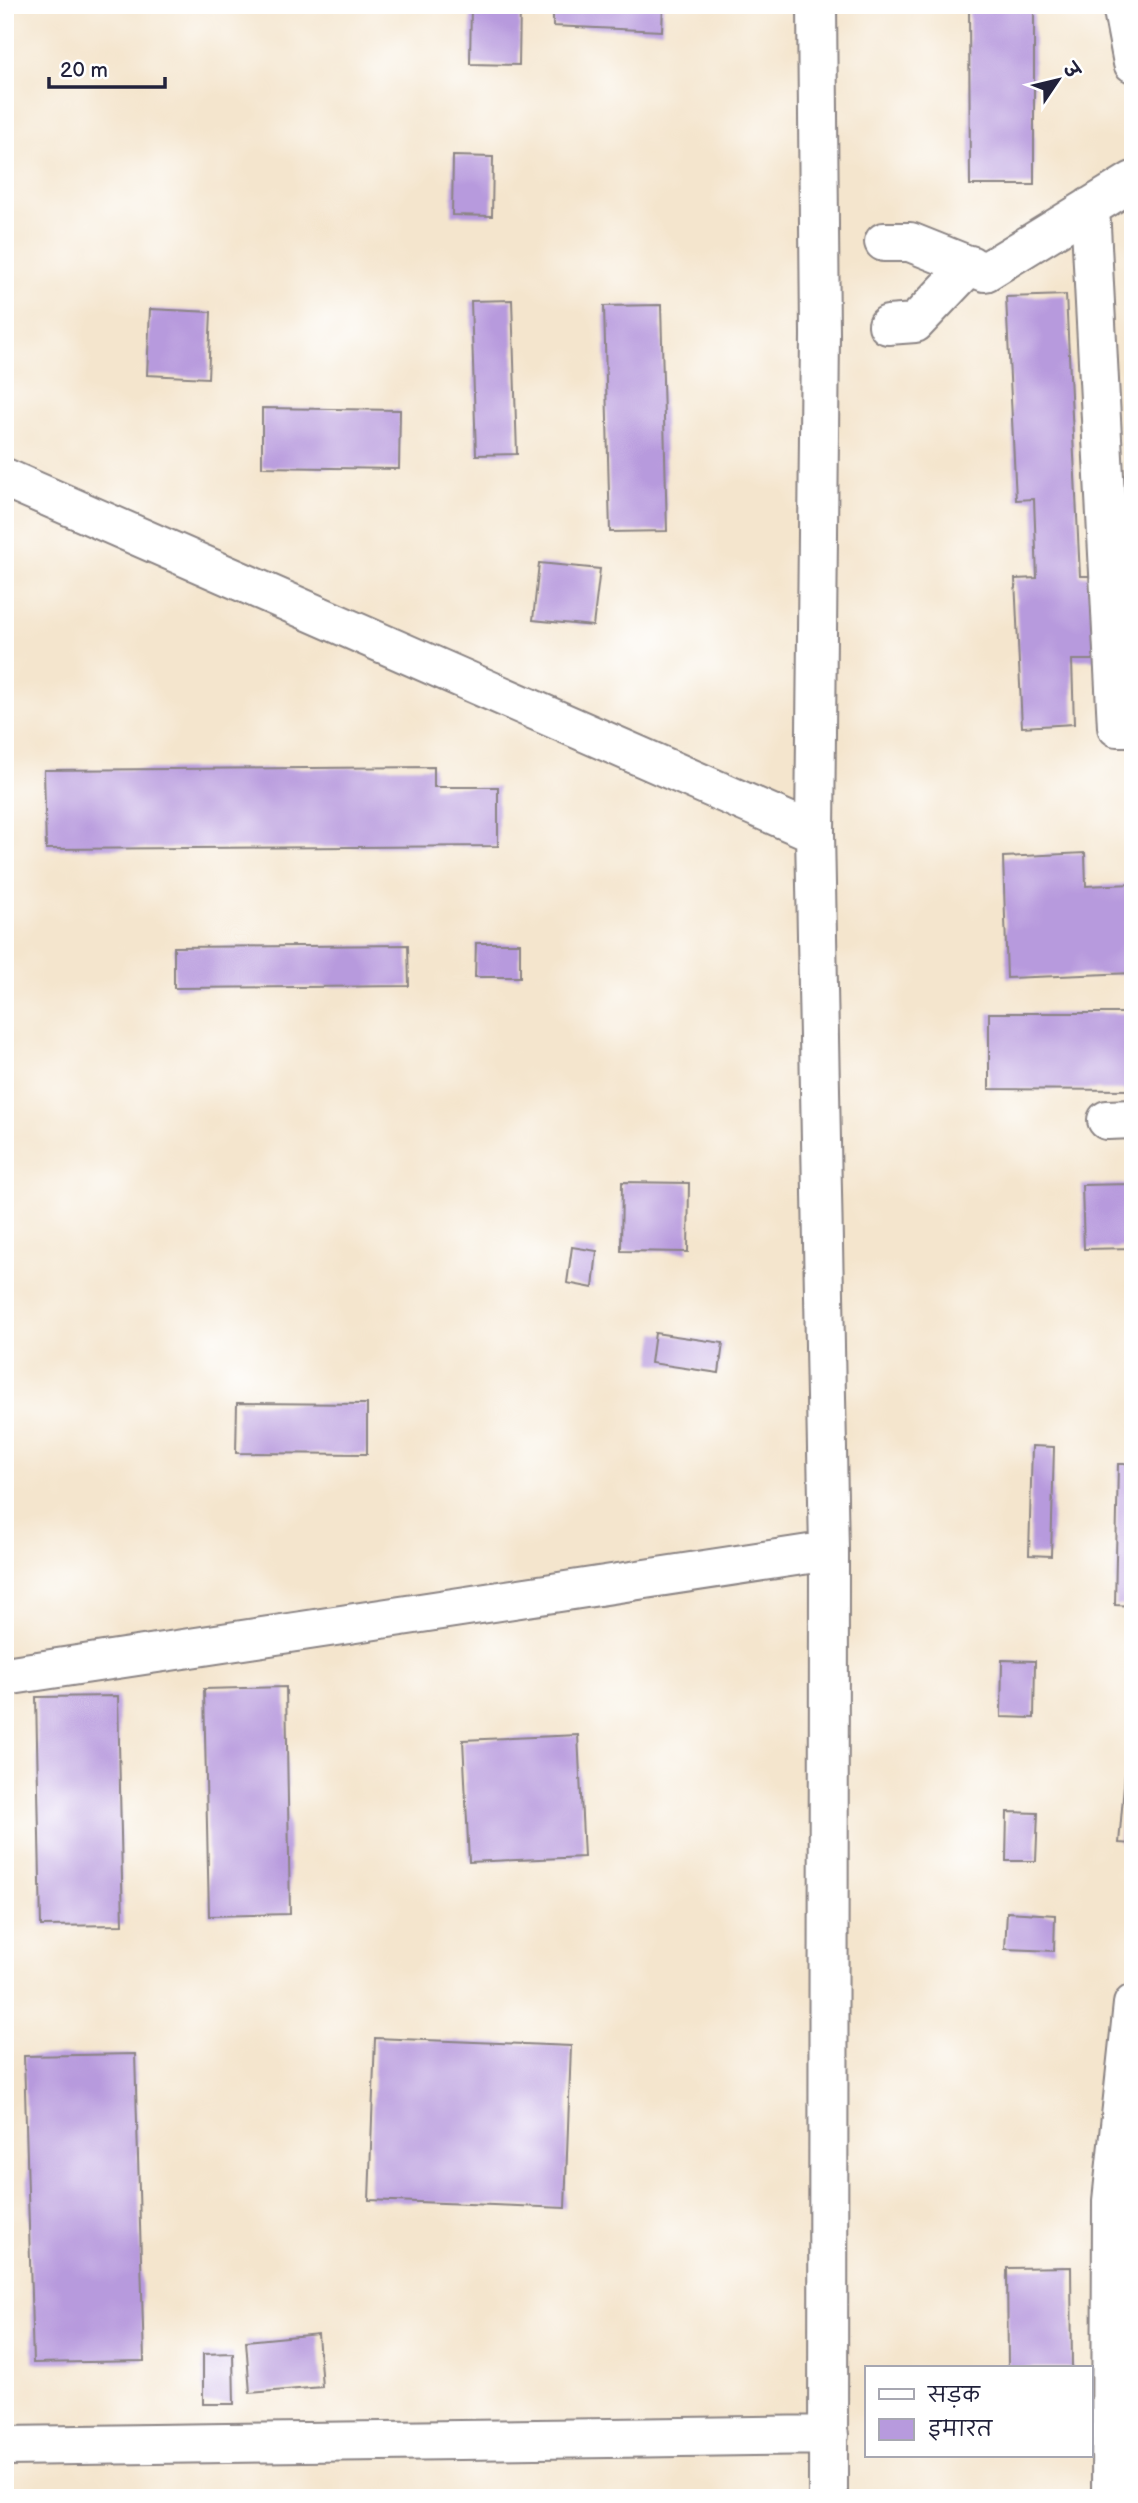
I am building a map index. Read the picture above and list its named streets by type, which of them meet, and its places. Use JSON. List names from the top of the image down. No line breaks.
{"legend":["सड़क","इमारत"],"scale_bar":"20 m","north":"top right"}
